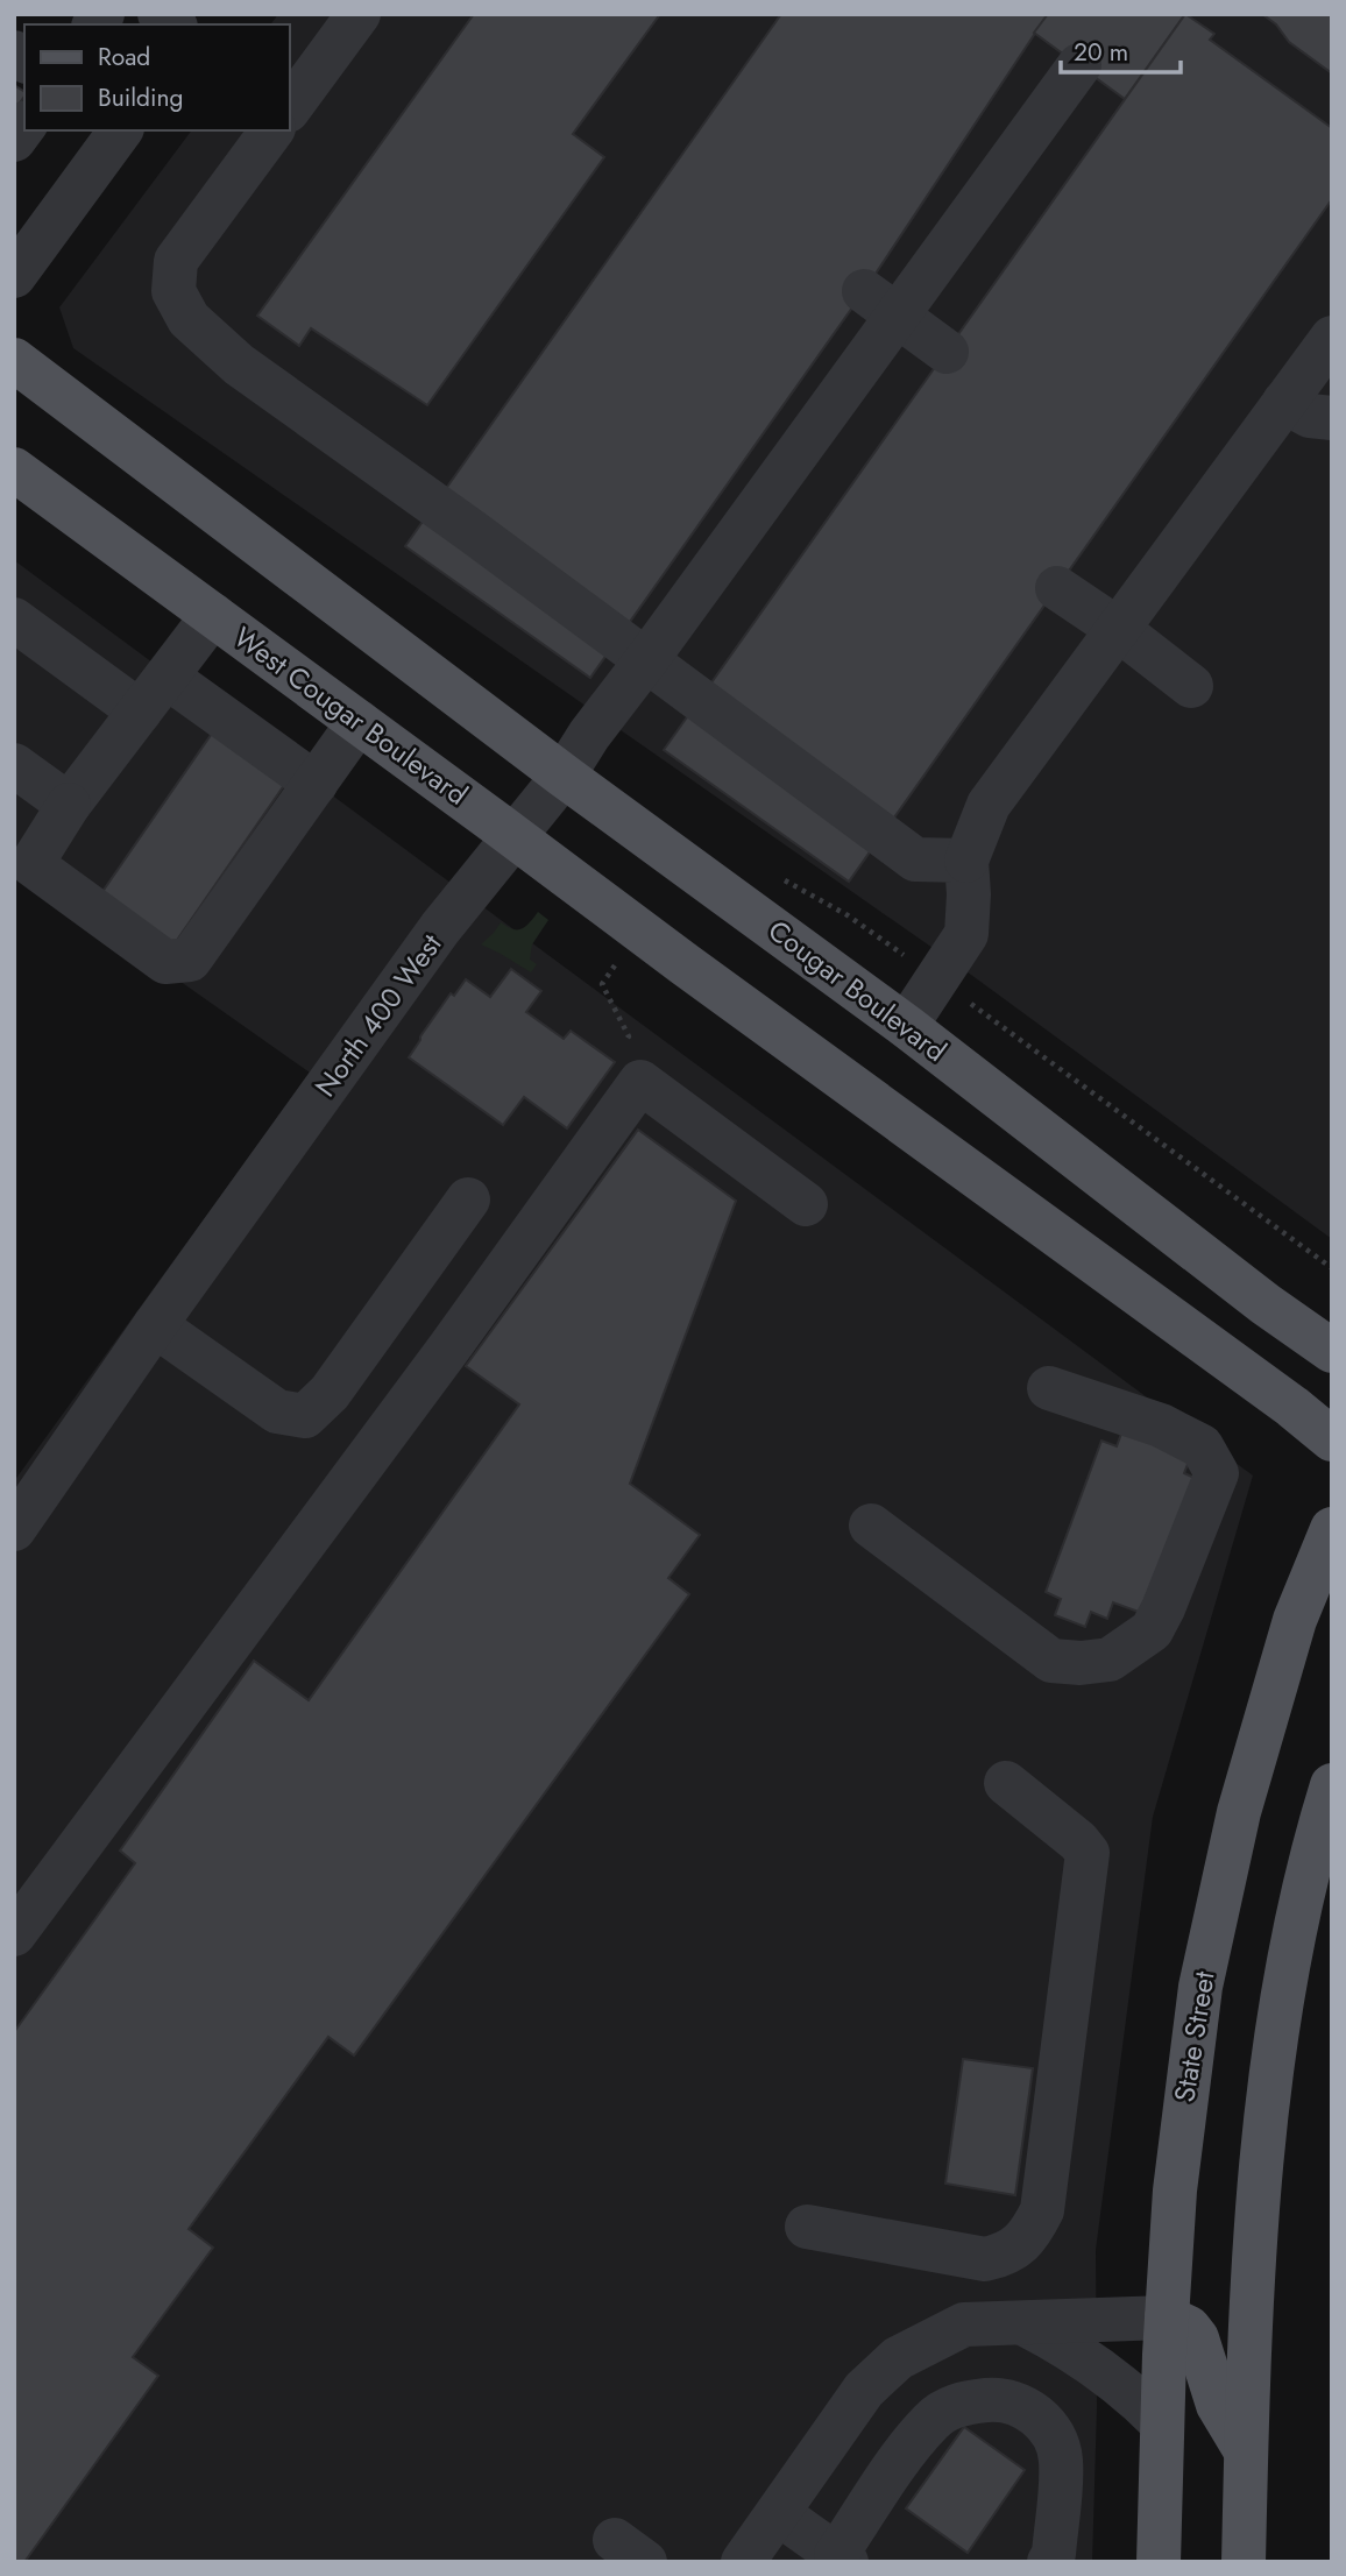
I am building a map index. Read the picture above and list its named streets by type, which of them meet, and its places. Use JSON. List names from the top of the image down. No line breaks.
{"streets":{"main road":["West Cougar Boulevard","Cougar Boulevard","State Street"],"street":["North 400 West"]},"crossings":[["West Cougar Boulevard","North 400 West"],["Cougar Boulevard","North 400 West"]],"legend":["Road","Building"],"scale_bar":"20 m"}
